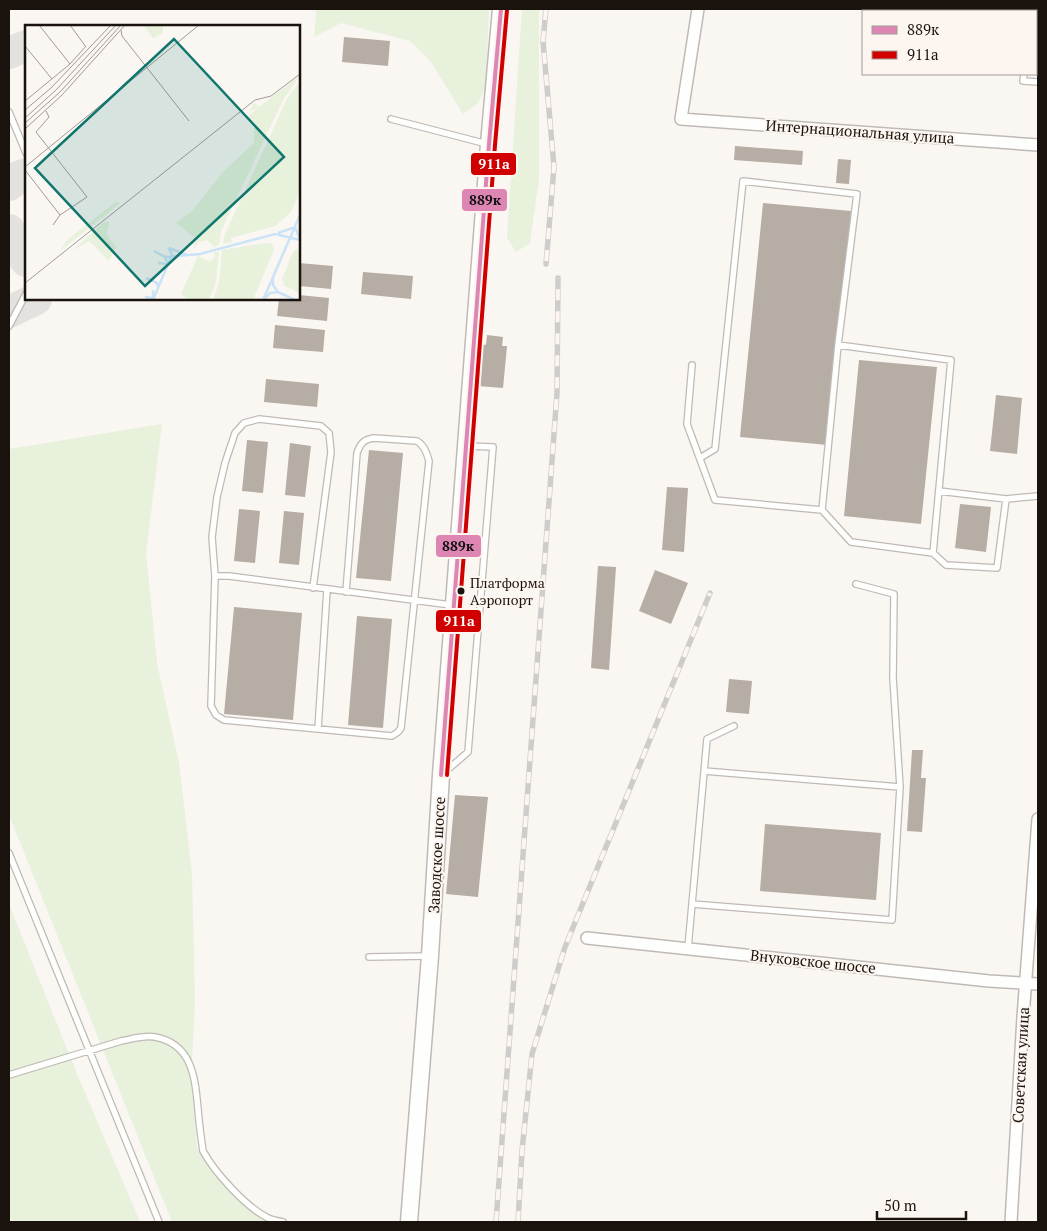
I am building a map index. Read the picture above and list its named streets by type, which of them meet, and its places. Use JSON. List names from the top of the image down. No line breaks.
{"streets":{"street":["Интернациональная улица","Заводское шоссе","Внуковское шоссе","Советская улица"]},"crossings":[["Внуковское шоссе","Советская улица"]],"places":["Платформа Аэропорт"],"lines":["transit line 889к","transit line 911а"],"legend":["889к","911а"],"scale_bar":"50 m"}
